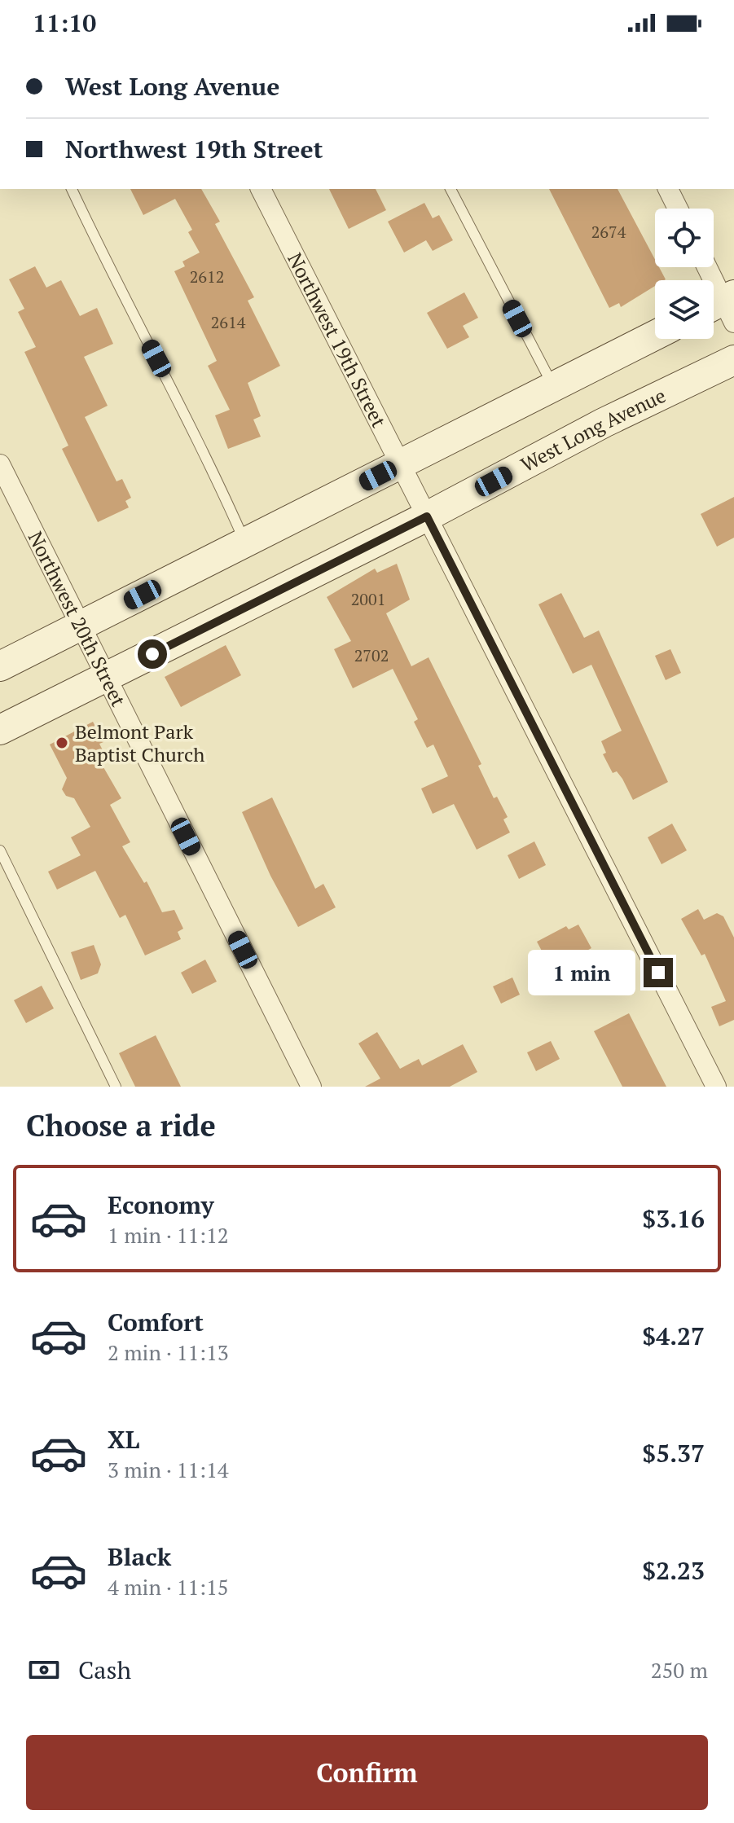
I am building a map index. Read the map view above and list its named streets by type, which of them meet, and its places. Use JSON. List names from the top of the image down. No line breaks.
{"streets":{"main road":["West Long Avenue"],"street":["Northwest 19th Street","Northwest 20th Street"]},"crossings":[["Northwest 19th Street","West Long Avenue"],["West Long Avenue","Northwest 20th Street"]],"places":["Belmont Park Baptist Church"],"house_numbers":["2674","2612","2614","2001","2702"],"page":{"status":"11:10","banner":["West Long Avenue","Northwest 19th Street"],"bubble":"1 min","heading":"Choose a ride","list":[{"name":"Economy","note":"1 min · 11:12","value":"$3.16"},{"name":"Comfort","note":"2 min · 11:13","value":"$4.27"},{"name":"XL","note":"3 min · 11:14","value":"$5.37"},{"name":"Black","note":"4 min · 11:15","value":"$2.23"}],"pay":["Cash","250 m"],"buttons":"Confirm"}}
